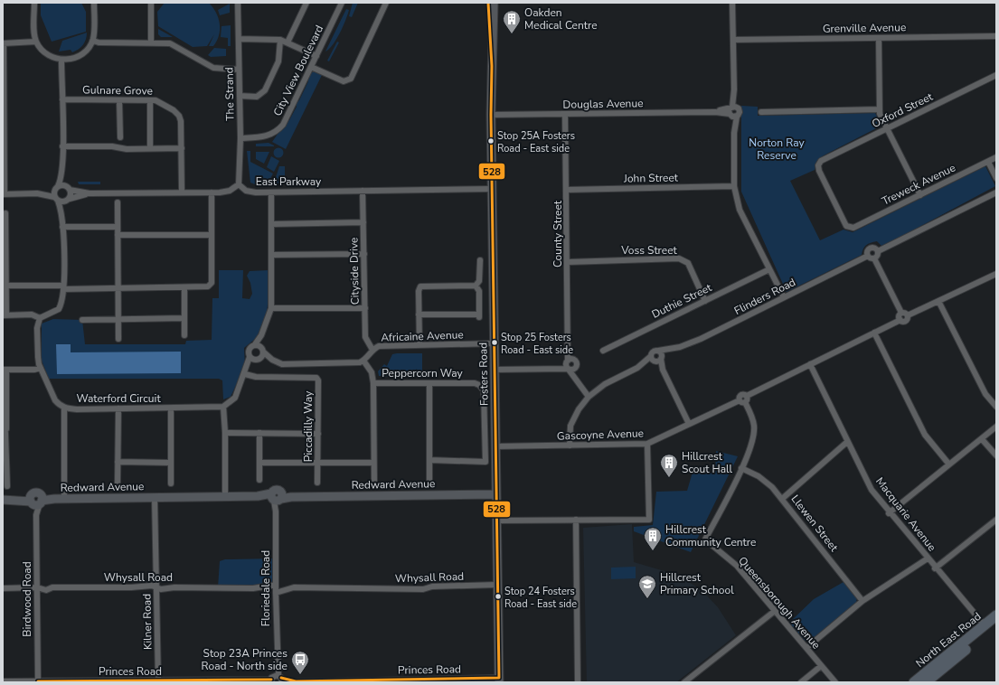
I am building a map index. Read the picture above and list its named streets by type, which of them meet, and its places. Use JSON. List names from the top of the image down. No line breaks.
{"streets":{"highway":["North East Road"],"main road":["Fosters Road","Redward Avenue"],"street":["Grenville Avenue","City View Boulevard","Gulnare Grove","The Strand","Douglas Avenue","Oxford Street","John Street","East Parkway","Treweck Avenue","County Street","Voss Street","Cityside Drive","Flinders Road","Duthie Street","Africaine Avenue","Peppercorn Way","Waterford Circuit","Piccadilly Way","Gascoyne Avenue","Macquarie Avenue","Llewen Street","Whysall Road","Floriedale Road","Birdwood Road","Queensborough Avenue","Kilner Road","Princes Road"]},"crossings":[["City View Boulevard","The Strand"],["The Strand","East Parkway"],["Douglas Avenue","County Street"],["Douglas Avenue","Fosters Road"],["Oxford Street","Treweck Avenue"],["John Street","County Street"],["East Parkway","Cityside Drive"],["East Parkway","Fosters Road"],["County Street","Voss Street"],["Voss Street","Duthie Street"],["Cityside Drive","Africaine Avenue"],["Africaine Avenue","Fosters Road"],["Fosters Road","Gascoyne Avenue"],["Fosters Road","Redward Avenue"],["Fosters Road","Whysall Road"],["Fosters Road","Princes Road"],["Redward Avenue","Floriedale Road"],["Redward Avenue","Birdwood Road"],["Redward Avenue","Kilner Road"],["Macquarie Avenue","North East Road"],["Llewen Street","Queensborough Avenue"],["Whysall Road","Floriedale Road"],["Whysall Road","Birdwood Road"],["Whysall Road","Kilner Road"],["Floriedale Road","Princes Road"],["Birdwood Road","Princes Road"],["Kilner Road","Princes Road"]],"parks":["Norton Ray Reserve"],"places":{"building":["Oakden Medical Centre","Hillcrest Scout Hall","Hillcrest Community Centre"],"other":["Stop 25A Fosters Road - East side","Stop 25 Fosters Road - East side","Stop 24 Fosters Road - East side"],"school or university":["Hillcrest Primary School"],"bus stop":["Stop 23A Princes Road - North side"]},"lines":["transit line 528"]}
